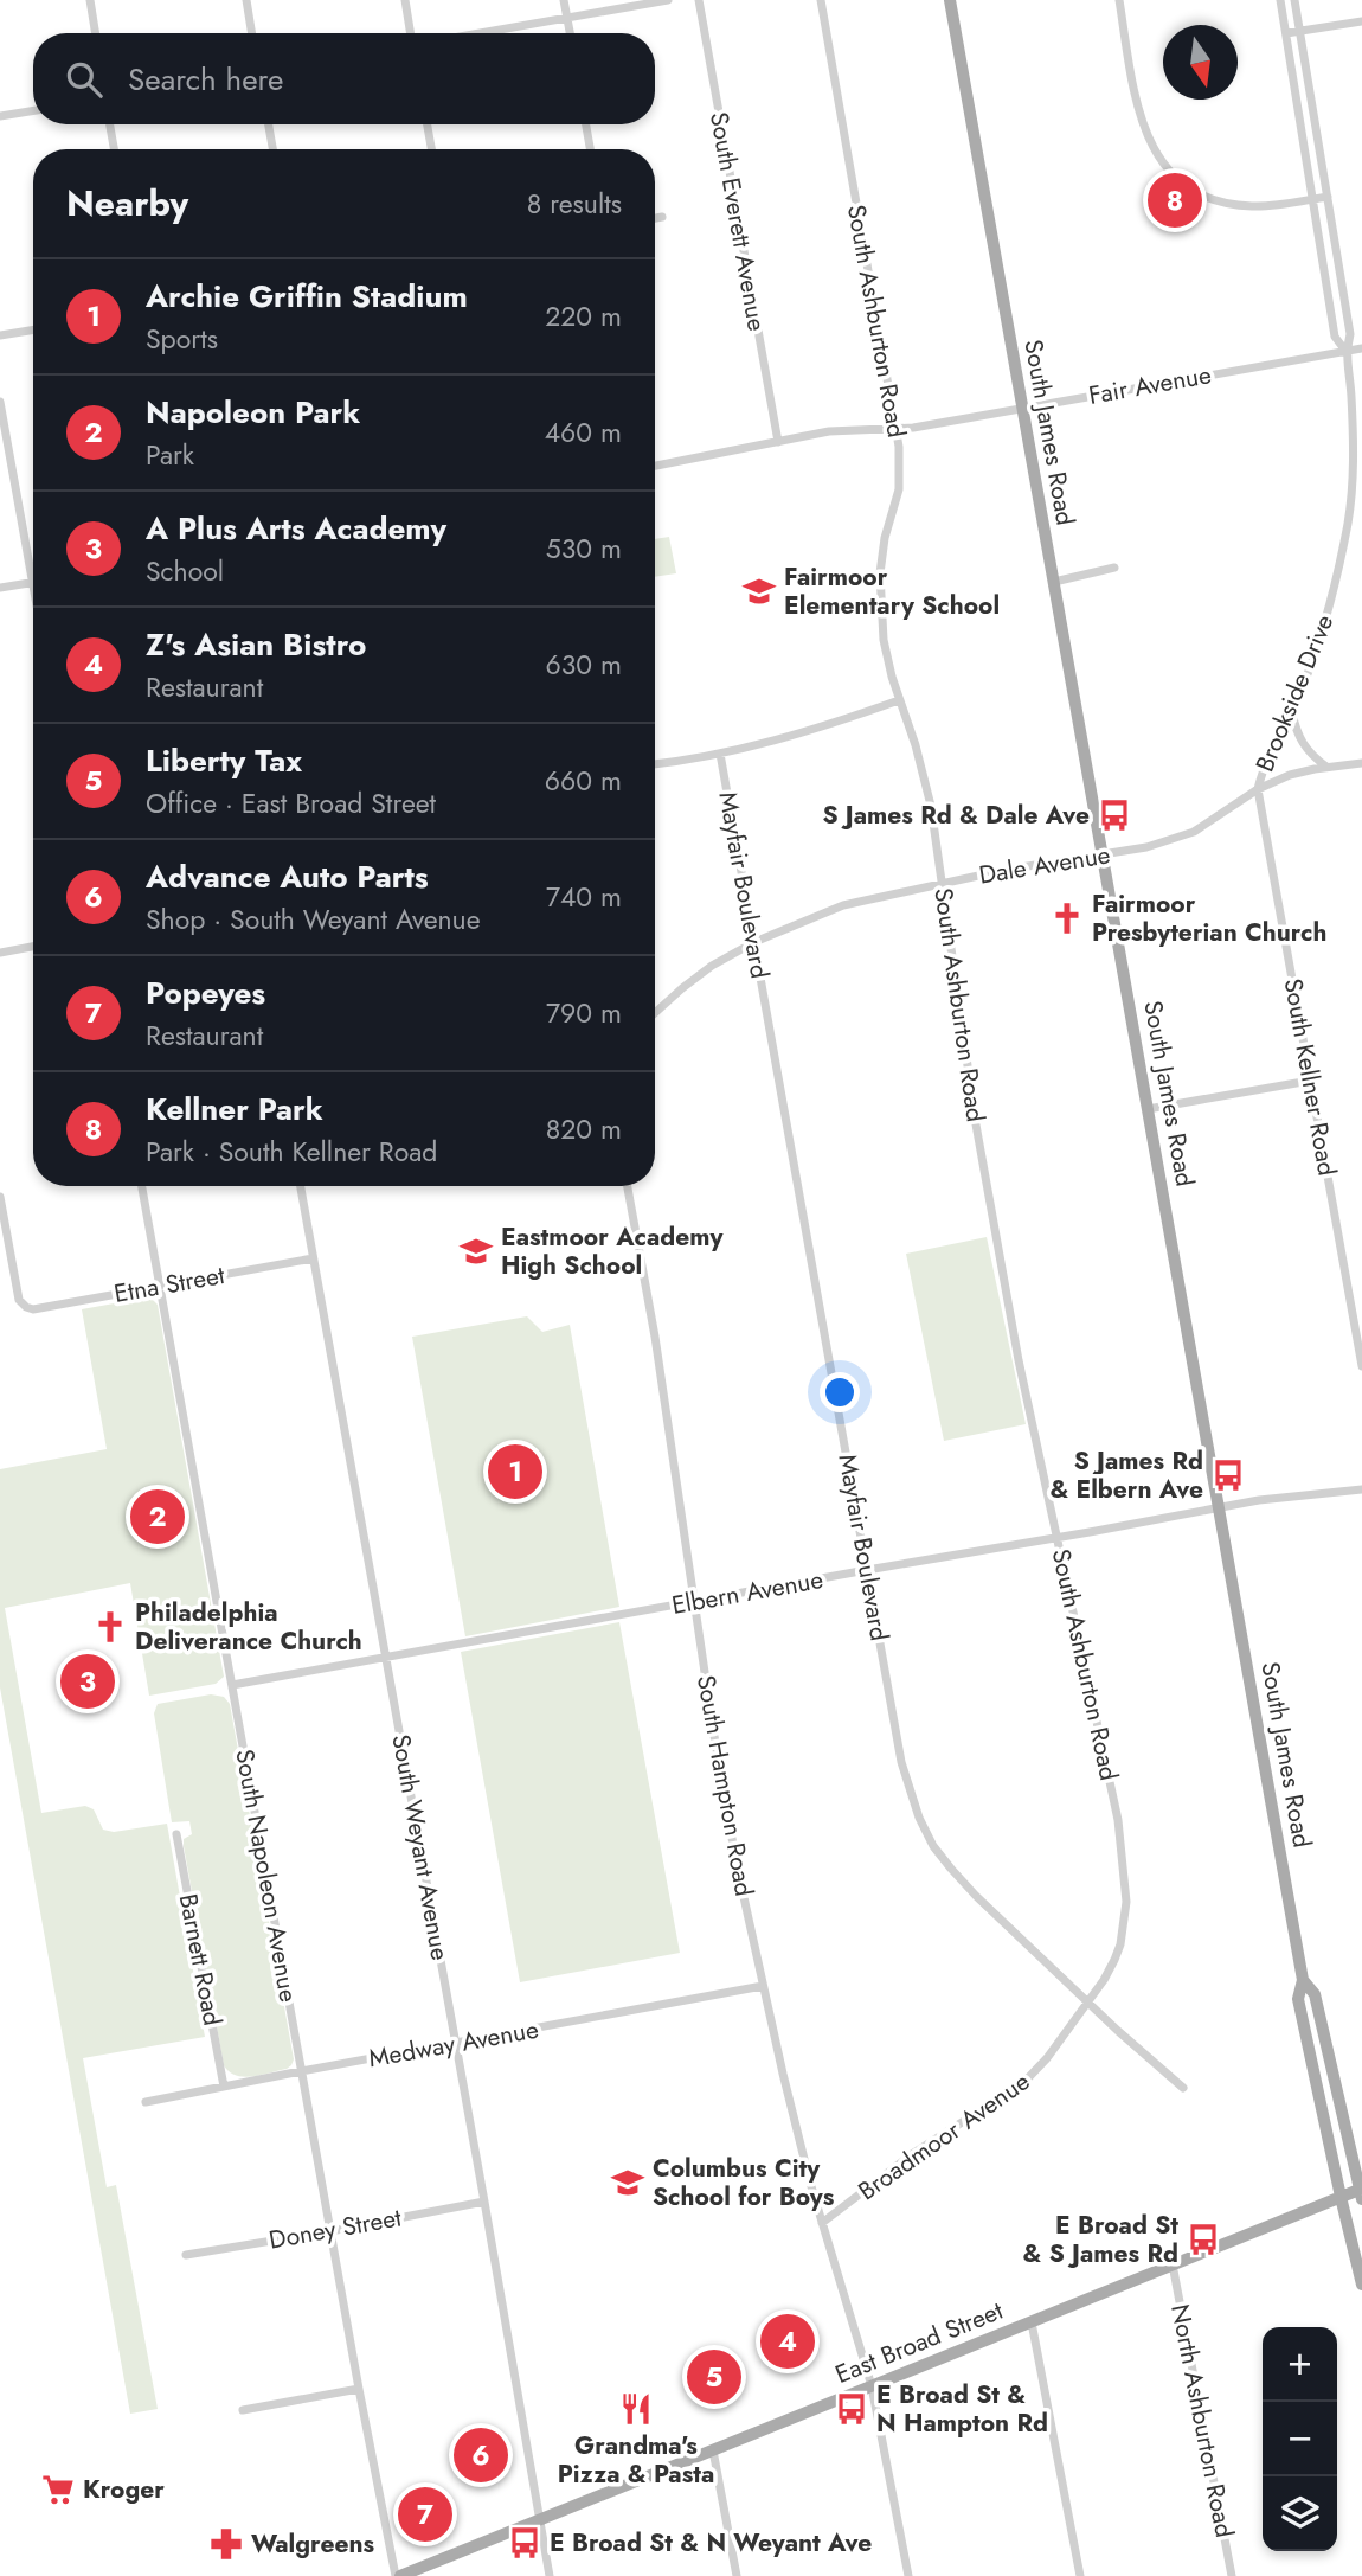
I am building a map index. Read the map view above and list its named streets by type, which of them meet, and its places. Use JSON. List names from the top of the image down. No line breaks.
{"streets":{"main road":["South James Road","East Broad Street"],"street":["South Everett Avenue","South Ashburton Road","Fair Avenue","Brookside Drive","Dale Avenue","Mayfair Boulevard","South Kellner Road","Etna Street","Elbern Avenue","South Hampton Road","South Weyant Avenue","South Napoleon Avenue","Barnett Road","Medway Avenue","Broadmoor Avenue","Doney Street","North Ashburton Road"]},"crossings":[["South Everett Avenue","Fair Avenue"],["South Ashburton Road","Fair Avenue"],["South Ashburton Road","Dale Avenue"],["South Ashburton Road","Mayfair Boulevard"],["South Ashburton Road","Elbern Avenue"],["South Ashburton Road","Broadmoor Avenue"],["Fair Avenue","South James Road"],["Fair Avenue","Brookside Drive"],["South James Road","Dale Avenue"],["South James Road","Elbern Avenue"],["South James Road","East Broad Street"],["Brookside Drive","Dale Avenue"],["Brookside Drive","South Kellner Road"],["Dale Avenue","Mayfair Boulevard"],["Dale Avenue","South Kellner Road"],["Mayfair Boulevard","Elbern Avenue"],["Mayfair Boulevard","Broadmoor Avenue"],["Etna Street","South Weyant Avenue"],["Etna Street","South Napoleon Avenue"],["Elbern Avenue","South Hampton Road"],["Elbern Avenue","South Weyant Avenue"],["Elbern Avenue","South Napoleon Avenue"],["South Hampton Road","Medway Avenue"],["South Hampton Road","Broadmoor Avenue"],["South Hampton Road","East Broad Street"],["South Weyant Avenue","Medway Avenue"],["South Weyant Avenue","Doney Street"],["South Weyant Avenue","East Broad Street"],["South Napoleon Avenue","Medway Avenue"],["South Napoleon Avenue","Doney Street"],["South Napoleon Avenue","East Broad Street"],["Barnett Road","Medway Avenue"],["East Broad Street","North Ashburton Road"]],"places":{"school or university":["Fairmoor Elementary School","Eastmoor Academy High School","Columbus City School for Boys"],"bus stop":["S James Rd & Dale Ave","S James Rd & Elbern Ave","E Broad St & S James Rd","E Broad St & N Hampton Rd","E Broad St & N Weyant Ave"],"church":["Fairmoor Presbyterian Church","Philadelphia Deliverance Church"],"restaurant":["Grandma's Pizza & Pasta"],"supermarket":["Kroger"],"pharmacy":["Walgreens"]},"north":"bottom","page":{"search":"Search here","heading":["Nearby","8 results"],"pins":["8","1","2","3","4","5","6","7"],"list":[{"mark":"1","name":"Archie Griffin Stadium","note":"Sports","value":"220 m"},{"mark":"2","name":"Napoleon Park","note":"Park","value":"460 m"},{"mark":"3","name":"A Plus Arts Academy","note":"School","value":"530 m"},{"mark":"4","name":"Z's Asian Bistro","note":"Restaurant","value":"630 m"},{"mark":"5","name":"Liberty Tax","note":"Office · East Broad Street","value":"660 m"},{"mark":"6","name":"Advance Auto Parts","note":"Shop · South Weyant Avenue","value":"740 m"},{"mark":"7","name":"Popeyes","note":"Restaurant","value":"790 m"},{"mark":"8","name":"Kellner Park","note":"Park · South Kellner Road","value":"820 m"}],"map_buttons":["+","−"]}}
